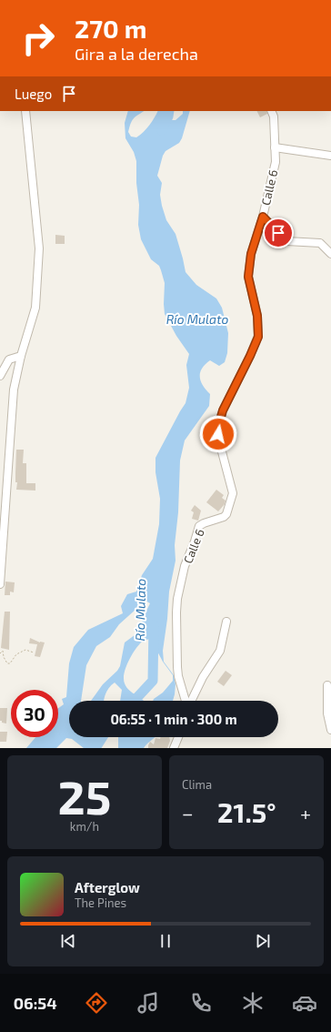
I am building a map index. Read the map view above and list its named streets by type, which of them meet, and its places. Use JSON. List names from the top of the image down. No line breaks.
{"streets":{"street":["Calle 6"]},"water":["Río Mulato"],"page":{"turn":["270 m","Gira a la derecha"],"then":"Luego","limit":"30","trip":"06:55 · 1 min · 300 m","tile":[["25","km/h"],"Clima"],"heat":["−","21.5°","+"],"song":["Afterglow","The Pines"],"tabs":"06:54"}}
